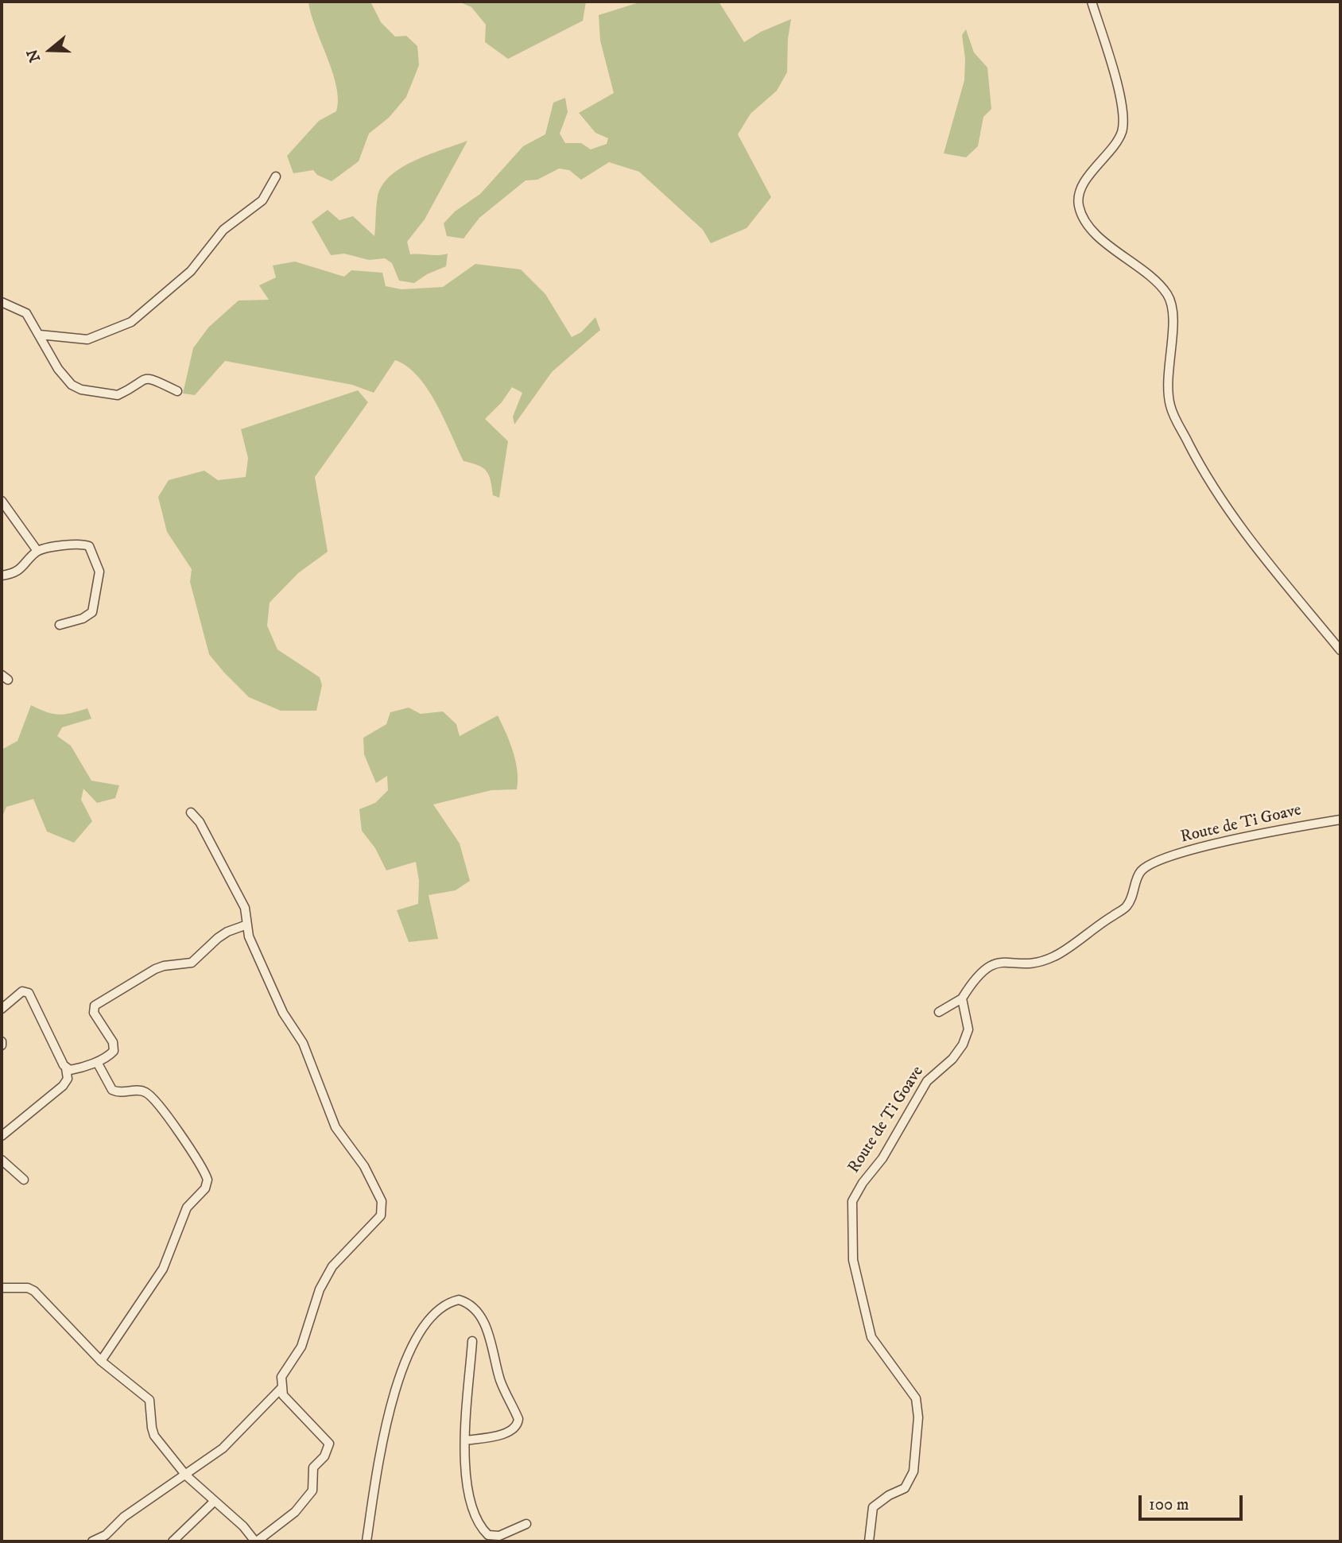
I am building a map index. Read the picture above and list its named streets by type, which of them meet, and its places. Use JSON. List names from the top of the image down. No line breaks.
{"streets":{"street":["Route de Ti Goave"]},"scale_bar":"100 m","north":"left"}
